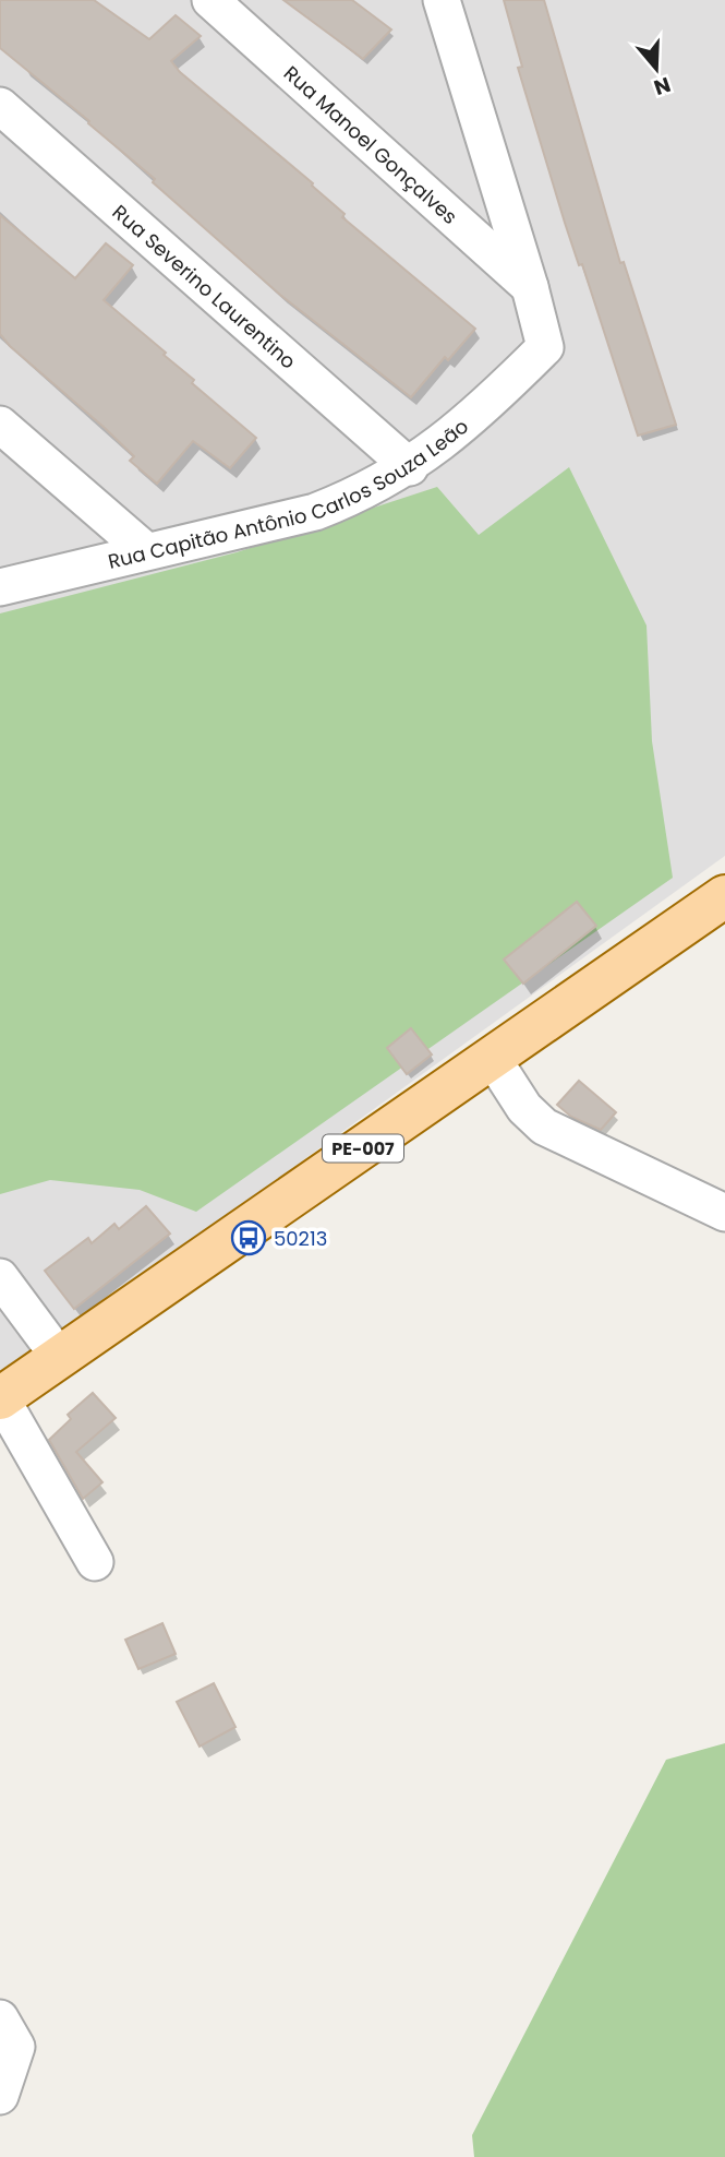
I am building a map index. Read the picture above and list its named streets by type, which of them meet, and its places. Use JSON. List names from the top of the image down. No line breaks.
{"streets":{"main road":["PE-007"],"street":["Rua Manoel Gonçalves","Rua Severino Laurentino","Rua Capitão Antônio Carlos Souza Leão"]},"crossings":[["Rua Manoel Gonçalves","Rua Capitão Antônio Carlos Souza Leão"],["Rua Severino Laurentino","Rua Capitão Antônio Carlos Souza Leão"]],"places":{"bus stop":["50213"]},"north":"bottom"}
